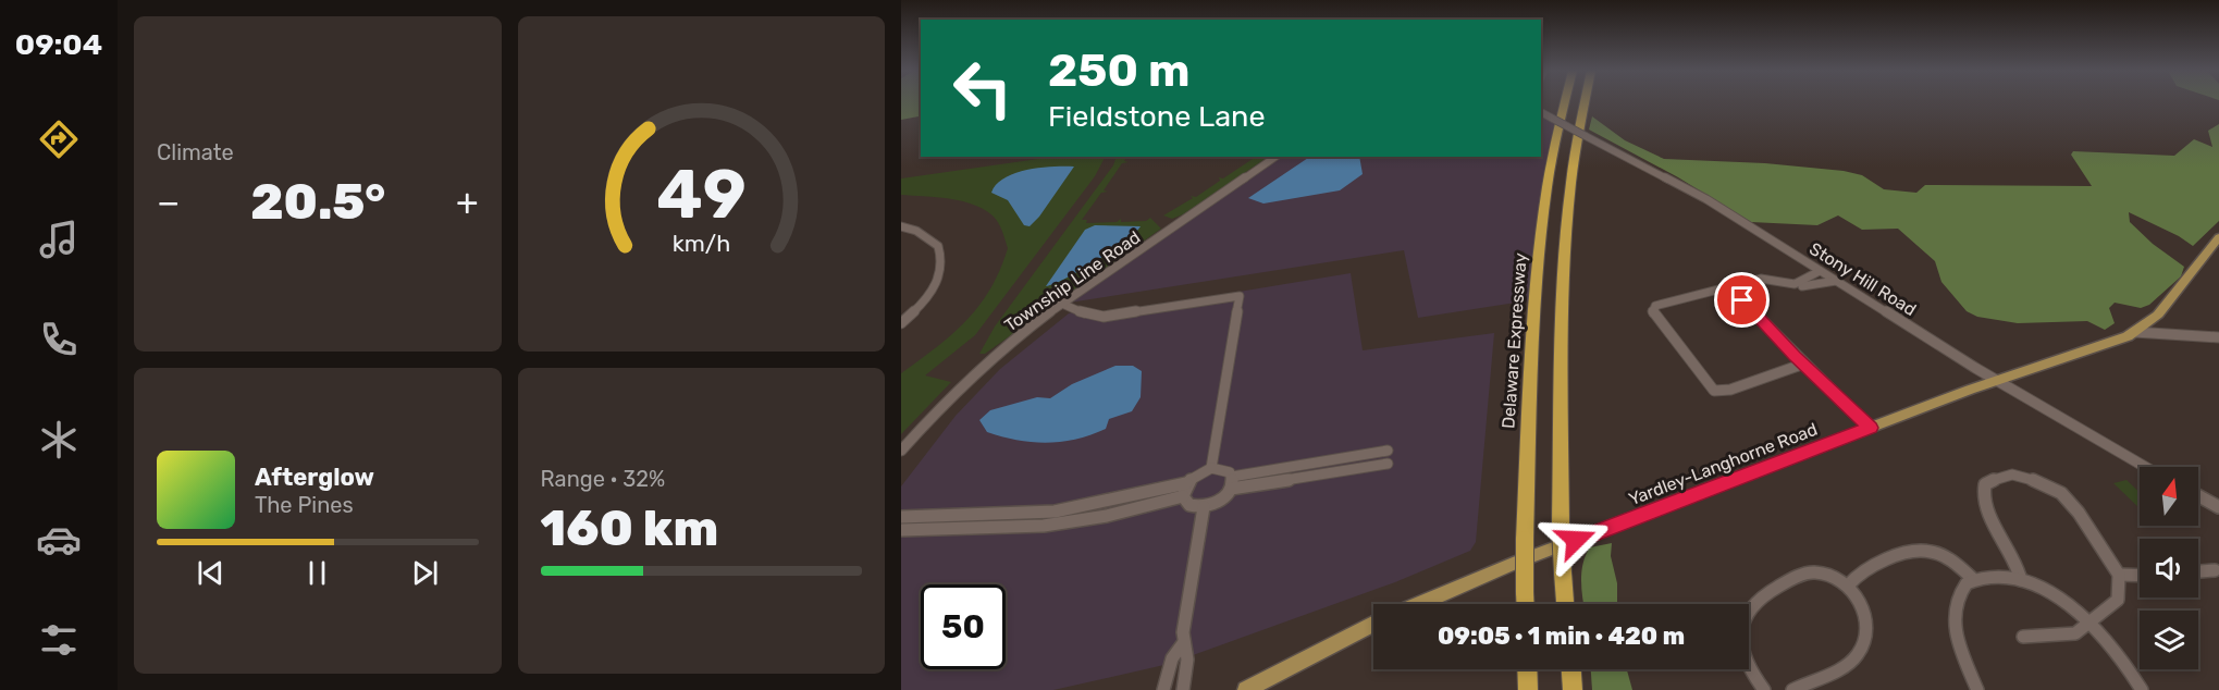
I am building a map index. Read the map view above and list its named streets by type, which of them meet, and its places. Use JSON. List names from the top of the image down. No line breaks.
{"streets":{"highway":["Delaware Expressway"],"main road":["Yardley-Langhorne Road"],"street":["Stony Hill Road","Township Line Road"]},"crossings":[["Stony Hill Road","Yardley-Langhorne Road"]],"north":"top","page":{"tabs":"09:04","tile":["Climate",["Range · 32%","160 km"]],"turn":["250 m","Fieldstone Lane"],"heat":["−","20.5°","+"],"song":["Afterglow","The Pines"],"limit":"50","trip":"09:05 · 1 min · 420 m","gauge":["49","km/h"]}}
